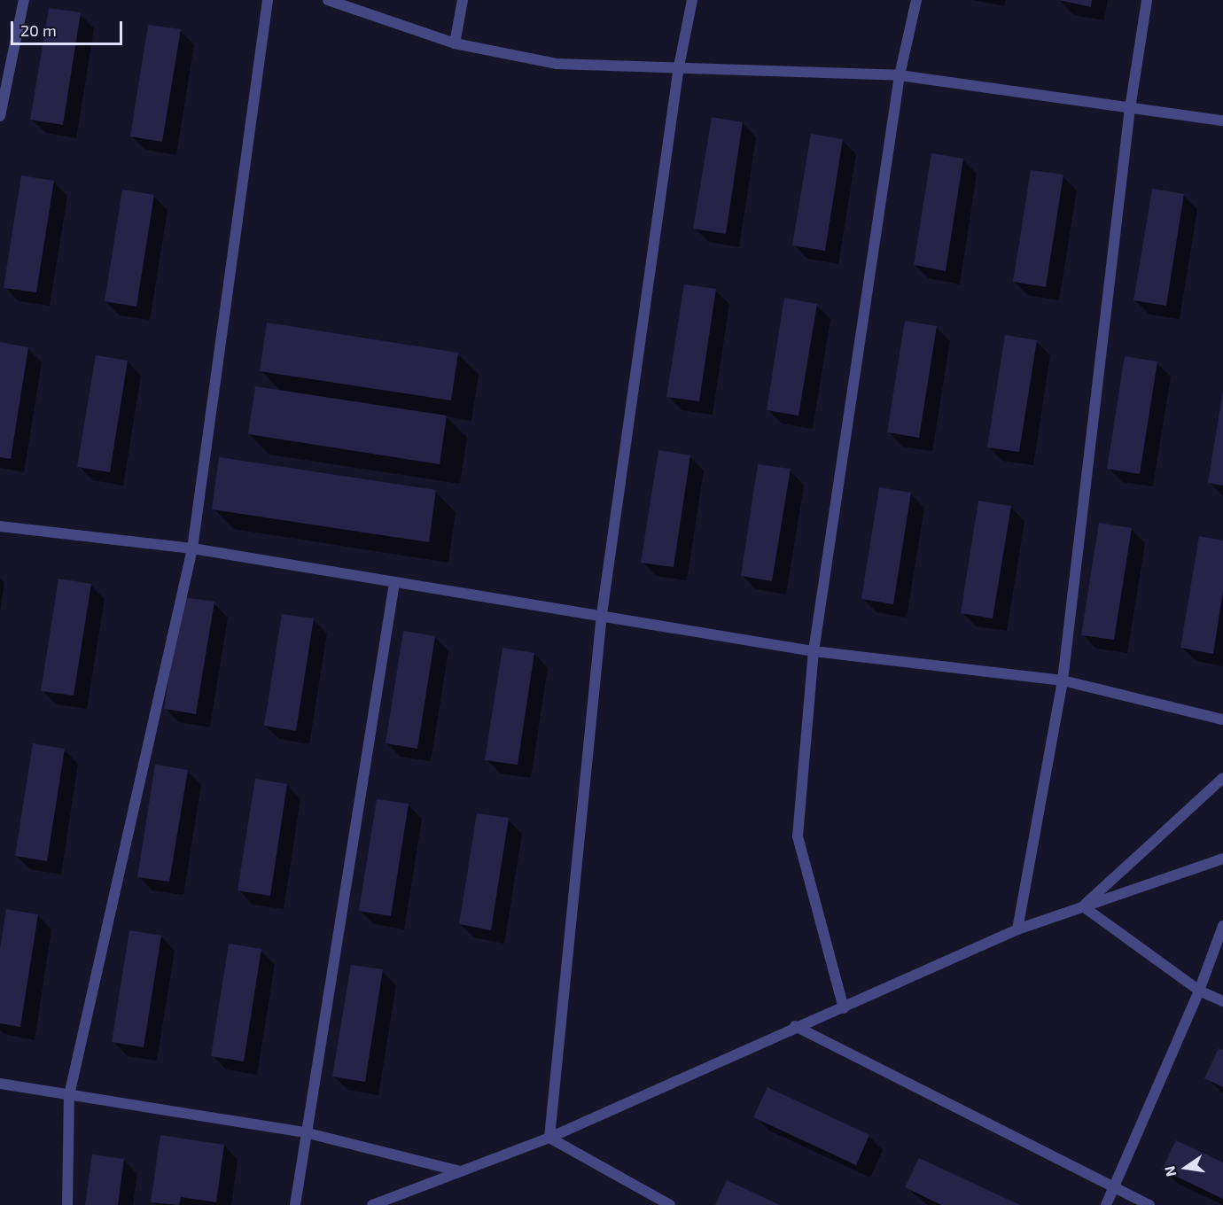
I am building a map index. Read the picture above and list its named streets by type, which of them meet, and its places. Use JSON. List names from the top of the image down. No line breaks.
{"scale_bar":"20 m","north":"left"}
